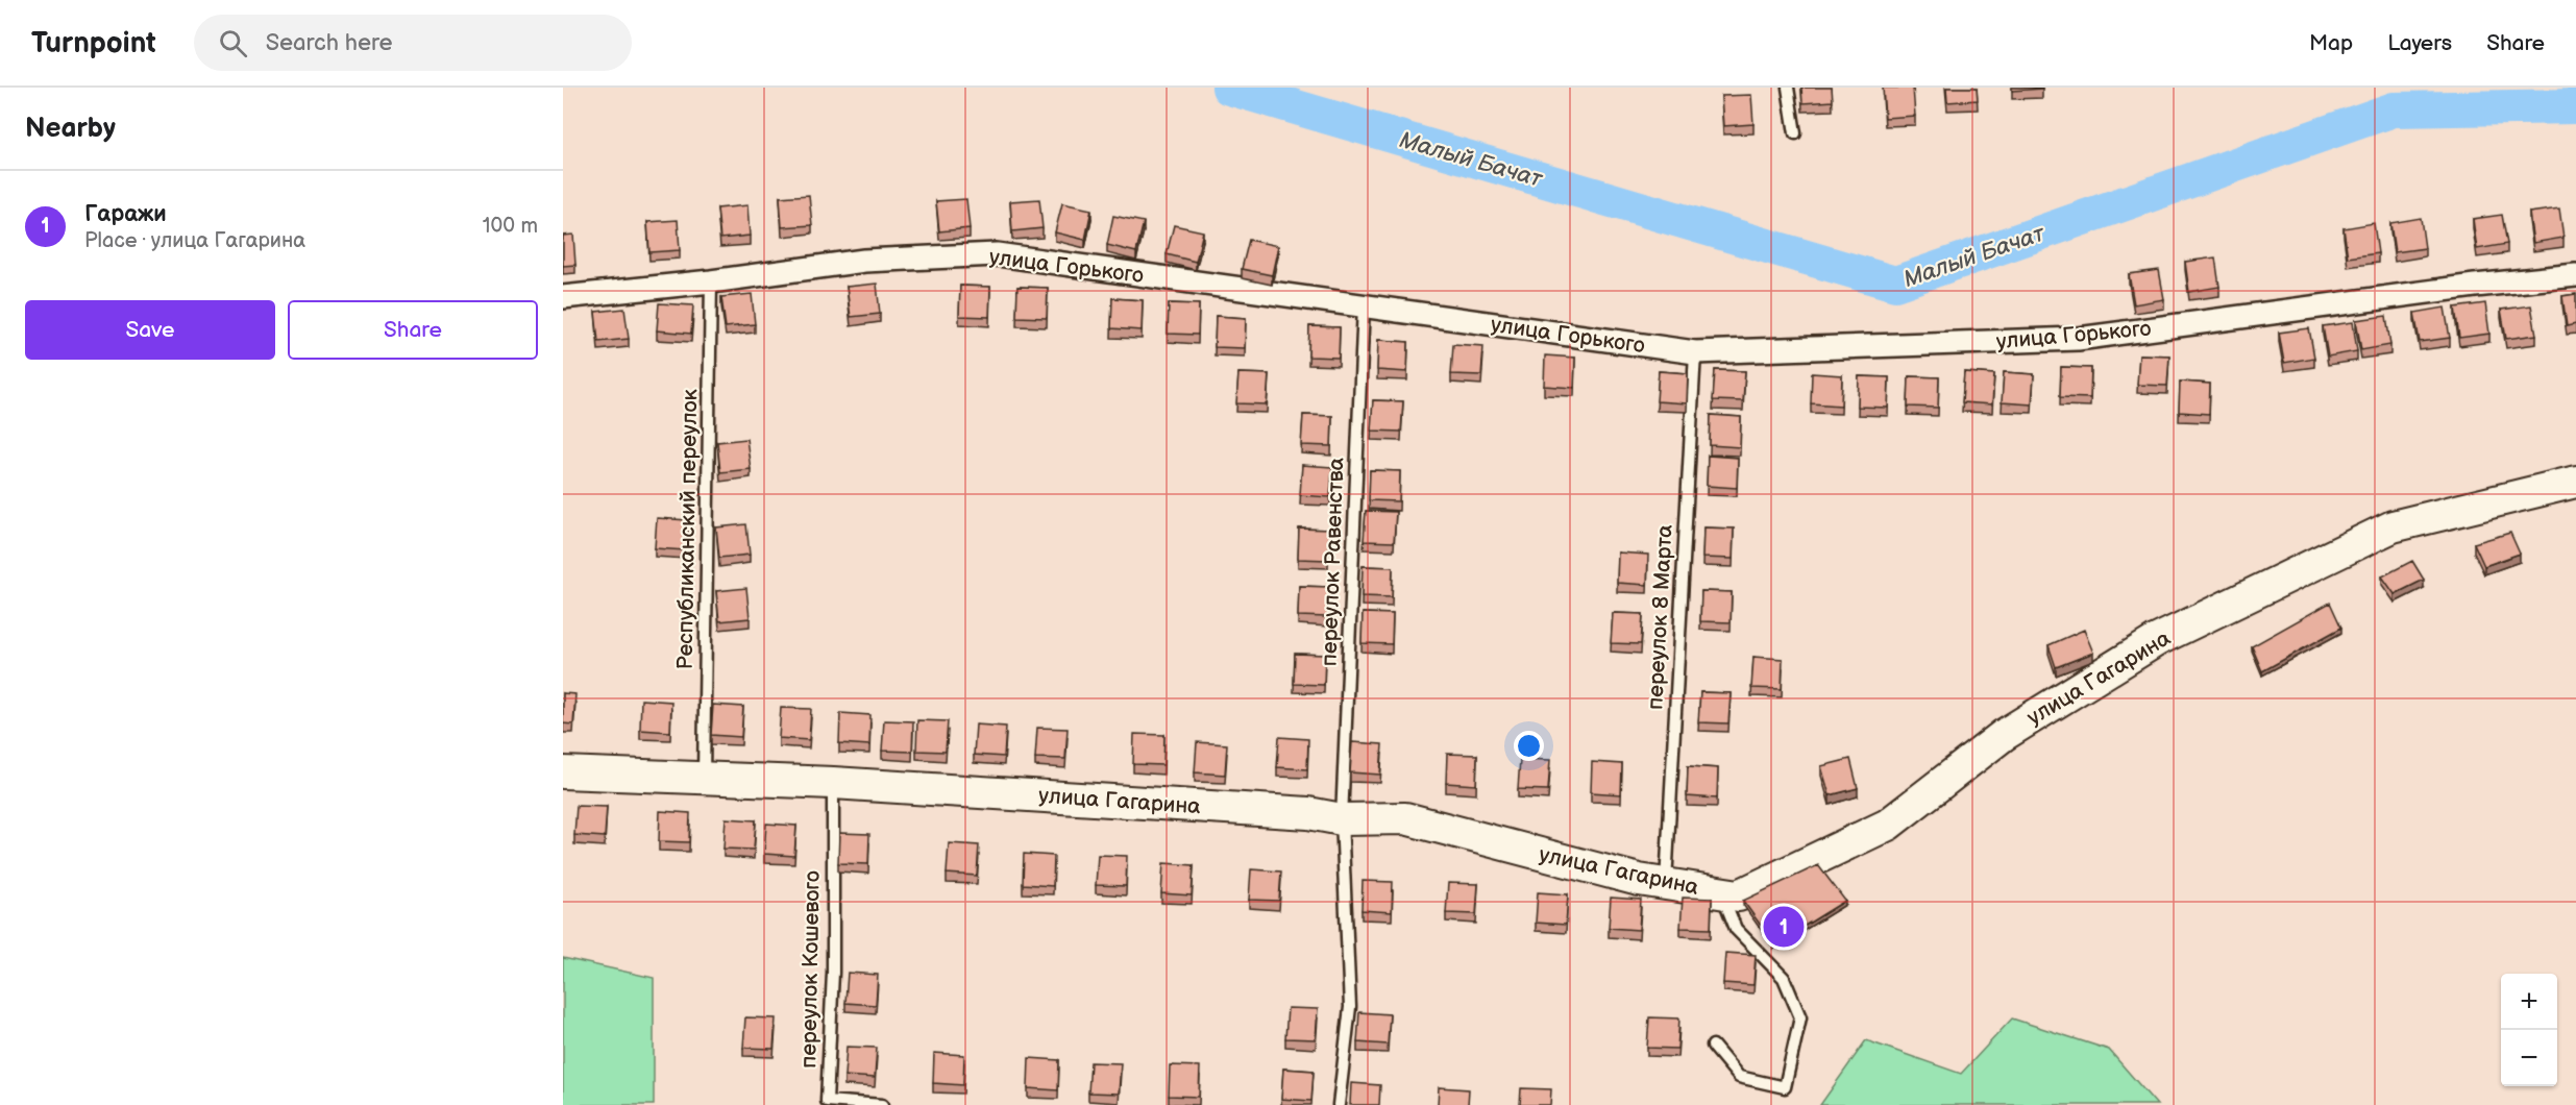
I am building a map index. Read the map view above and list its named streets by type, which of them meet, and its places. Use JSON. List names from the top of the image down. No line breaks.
{"streets":{"street":["улица Горького","улица Гагарина"],"lane":["Республиканский переулок","переулок Равенства","переулок 8 Марта","переулок Кошевого"]},"crossings":[["улица Горького","Республиканский переулок"],["улица Горького","переулок Равенства"],["улица Горького","переулок 8 Марта"],["Республиканский переулок","улица Гагарина"],["переулок Равенства","улица Гагарина"],["переулок 8 Марта","улица Гагарина"],["улица Гагарина","переулок Кошевого"]],"water":["Малый Бачат"],"page":{"header":"Turnpoint","search":"Search here","nav":["Map","Layers","Share"],"heading":"Nearby","list":[{"mark":"1","name":"Гаражи","note":"Place · улица Гагарина","value":"100 m"}],"buttons":["Save","Share"],"pins":"1","map_buttons":["+","−"]}}
